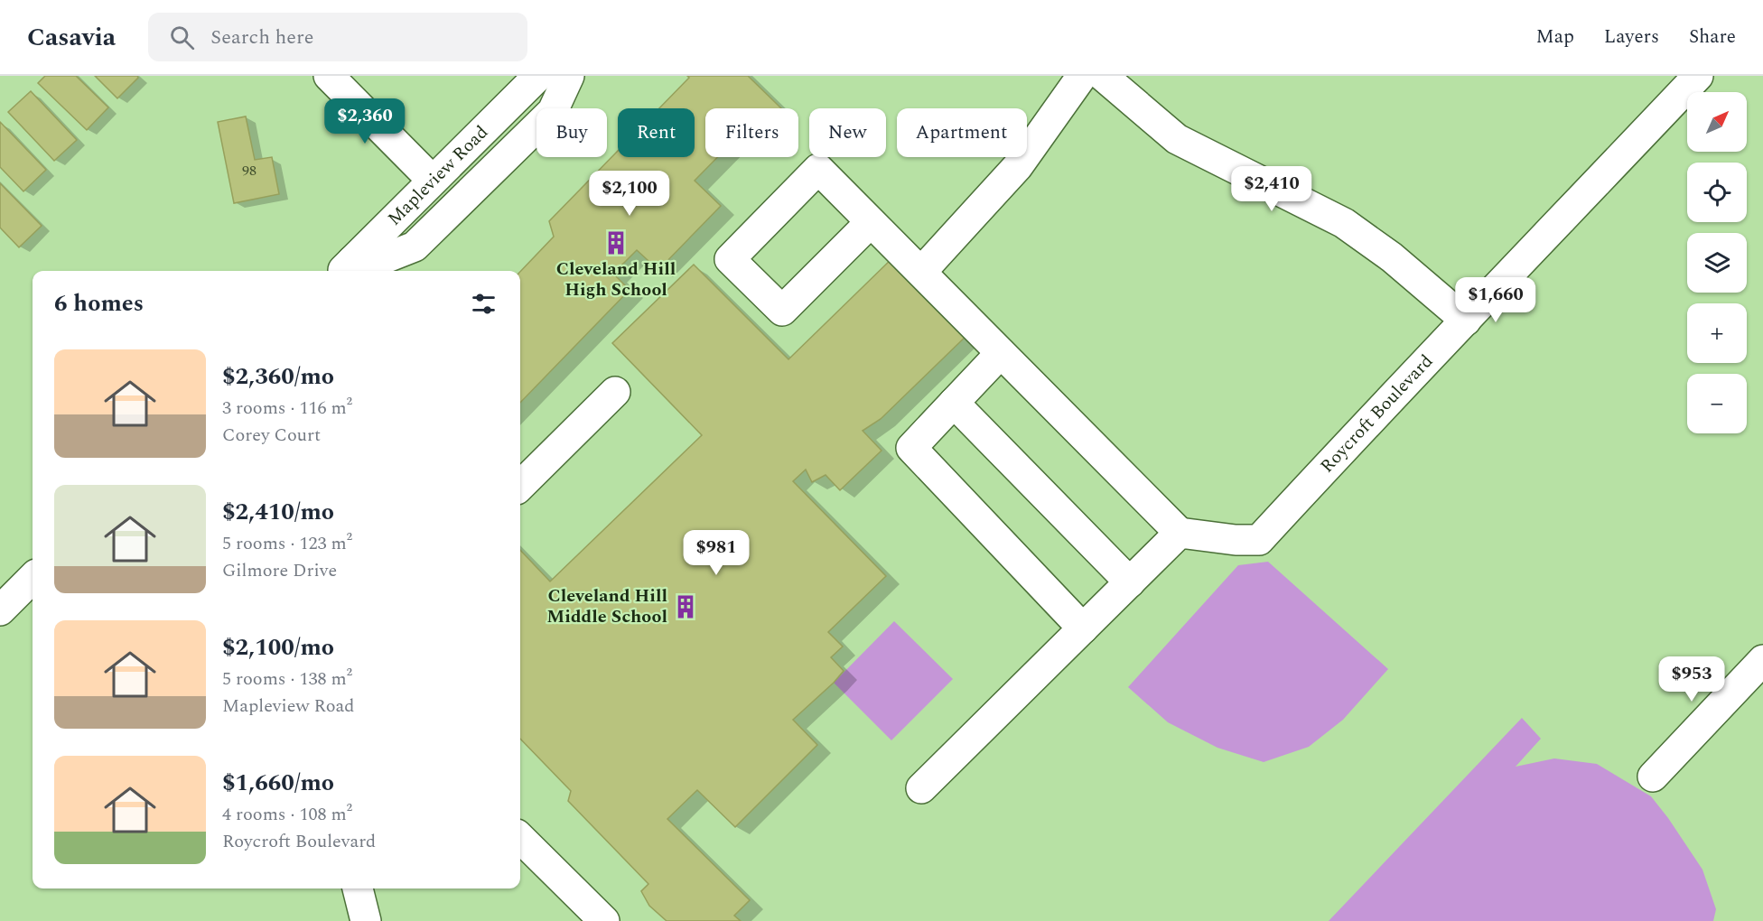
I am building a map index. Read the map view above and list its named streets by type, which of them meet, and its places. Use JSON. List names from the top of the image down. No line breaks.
{"streets":{"street":["Mapleview Road","Roycroft Boulevard"]},"places":{"building":["Cleveland Hill High School","Cleveland Hill Middle School"]},"house_numbers":["98"],"north":"top right","page":{"header":"Casavia","search":"Search here","nav":["Map","Layers","Share"],"map_buttons":["+","−"],"price":["$2,360","$2,410","$2,100","$1,660","$981","$953"],"chip":["Buy","Rent","Filters","New","Apartment"],"heading":"6 homes","list":[{"name":"$2,360/mo","note":"3 rooms · 116 m² · Corey Court"},{"name":"$2,410/mo","note":"5 rooms · 123 m² · Gilmore Drive"},{"name":"$2,100/mo","note":"5 rooms · 138 m² · Mapleview Road"},{"name":"$1,660/mo","note":"4 rooms · 108 m² · Roycroft Boulevard"}]}}
